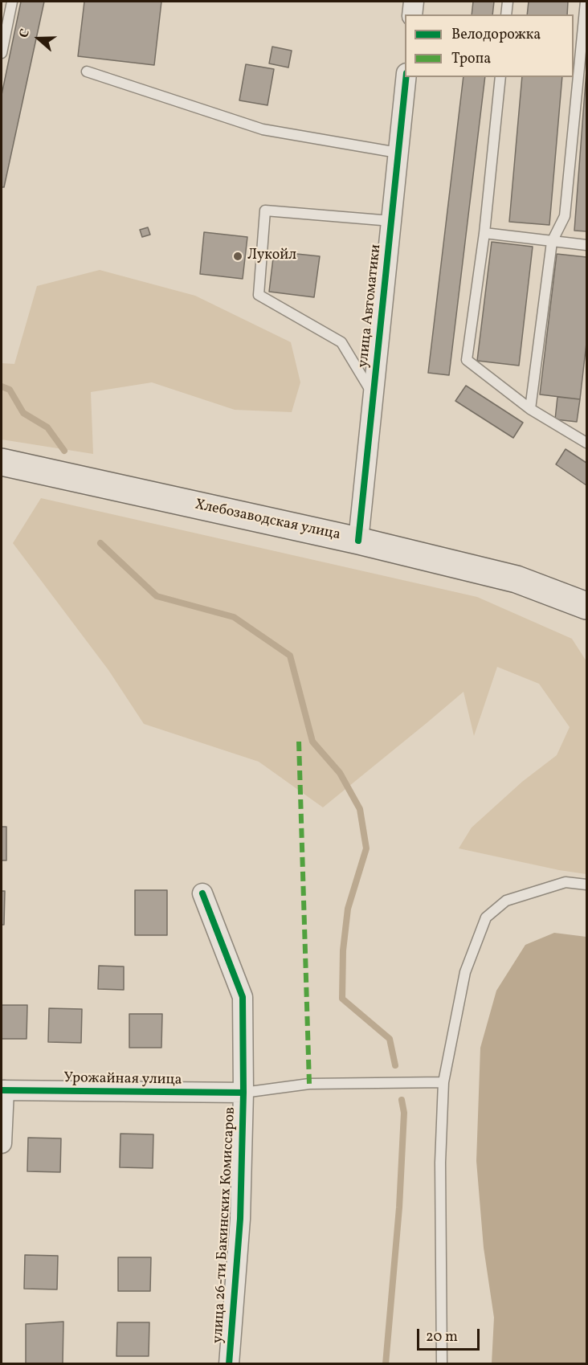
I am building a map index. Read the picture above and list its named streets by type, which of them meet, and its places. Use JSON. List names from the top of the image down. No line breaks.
{"streets":{"main road":["Хлебозаводская улица"],"street":["улица Автоматики","Урожайная улица","улица 26-ти Бакинских Комиссаров"]},"crossings":[["улица Автоматики","Хлебозаводская улица"],["Урожайная улица","улица 26-ти Бакинских Комиссаров"]],"places":["Лукойл"],"legend":["Велодорожка","Тропа"],"scale_bar":"20 m","north":"left"}
